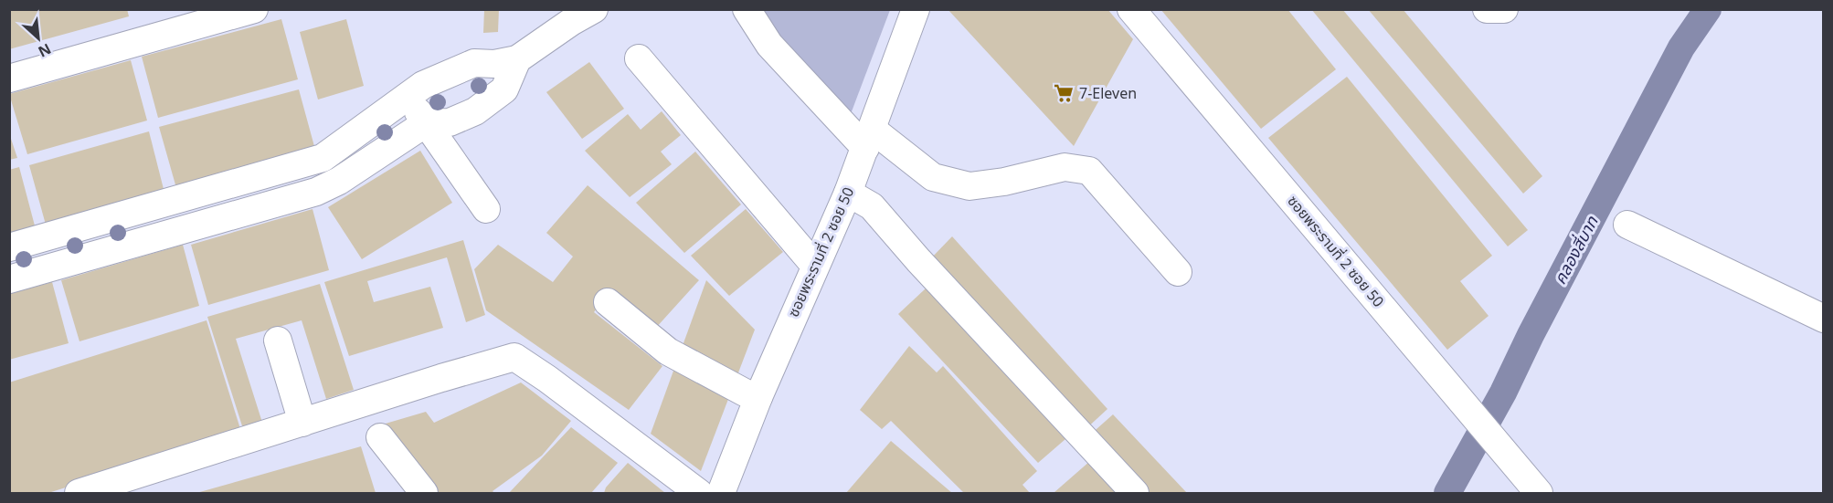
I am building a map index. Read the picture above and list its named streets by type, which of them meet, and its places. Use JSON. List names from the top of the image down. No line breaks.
{"streets":{"street":["ซอยพระรามที่ 2 ซอย 50"]},"water":["คลองสี่บาท"],"places":{"supermarket":["7-Eleven"]},"north":"bottom right"}
